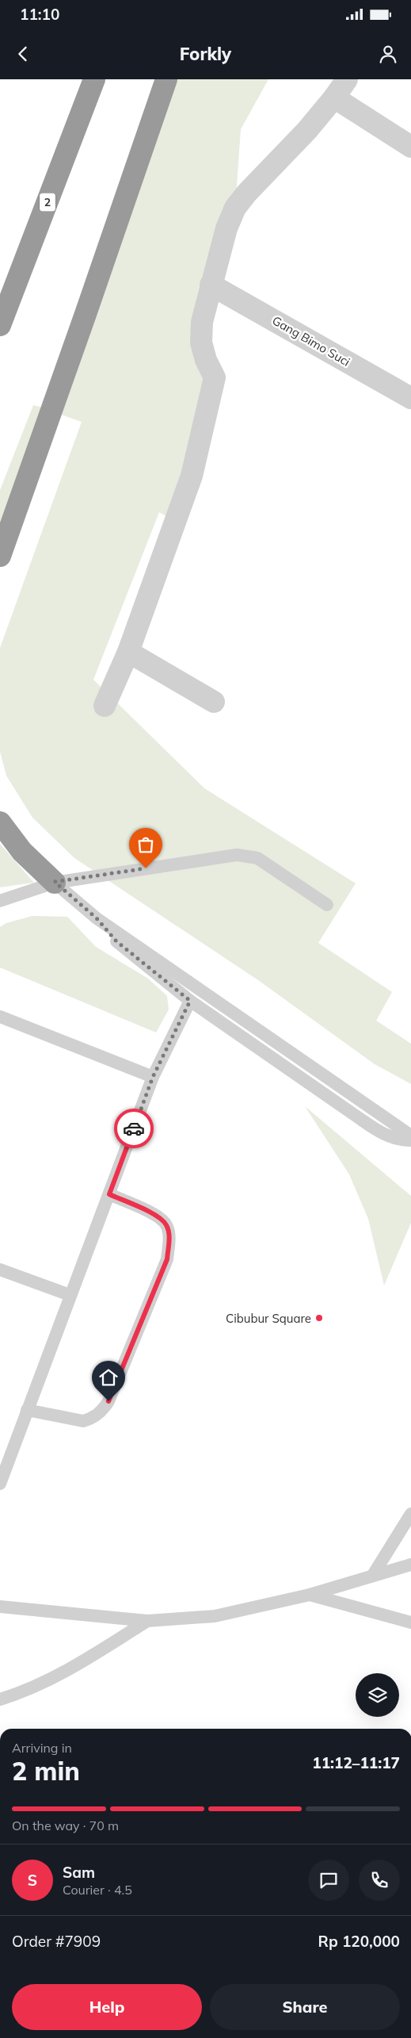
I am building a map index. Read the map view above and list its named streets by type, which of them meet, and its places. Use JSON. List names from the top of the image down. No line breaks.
{"streets":{"highway":["2"],"street":["Gang Bimo Suci"]},"places":["Cibubur Square"],"page":{"status":"11:10","header":"Forkly","heading":["2 min","Arriving in","11:12–11:17"],"panel":["Sam","Courier · 4.5","Order #7909","Rp 120,000"],"bar":"On the way · 70 m","round":"S","buttons":["Help","Share"]}}
